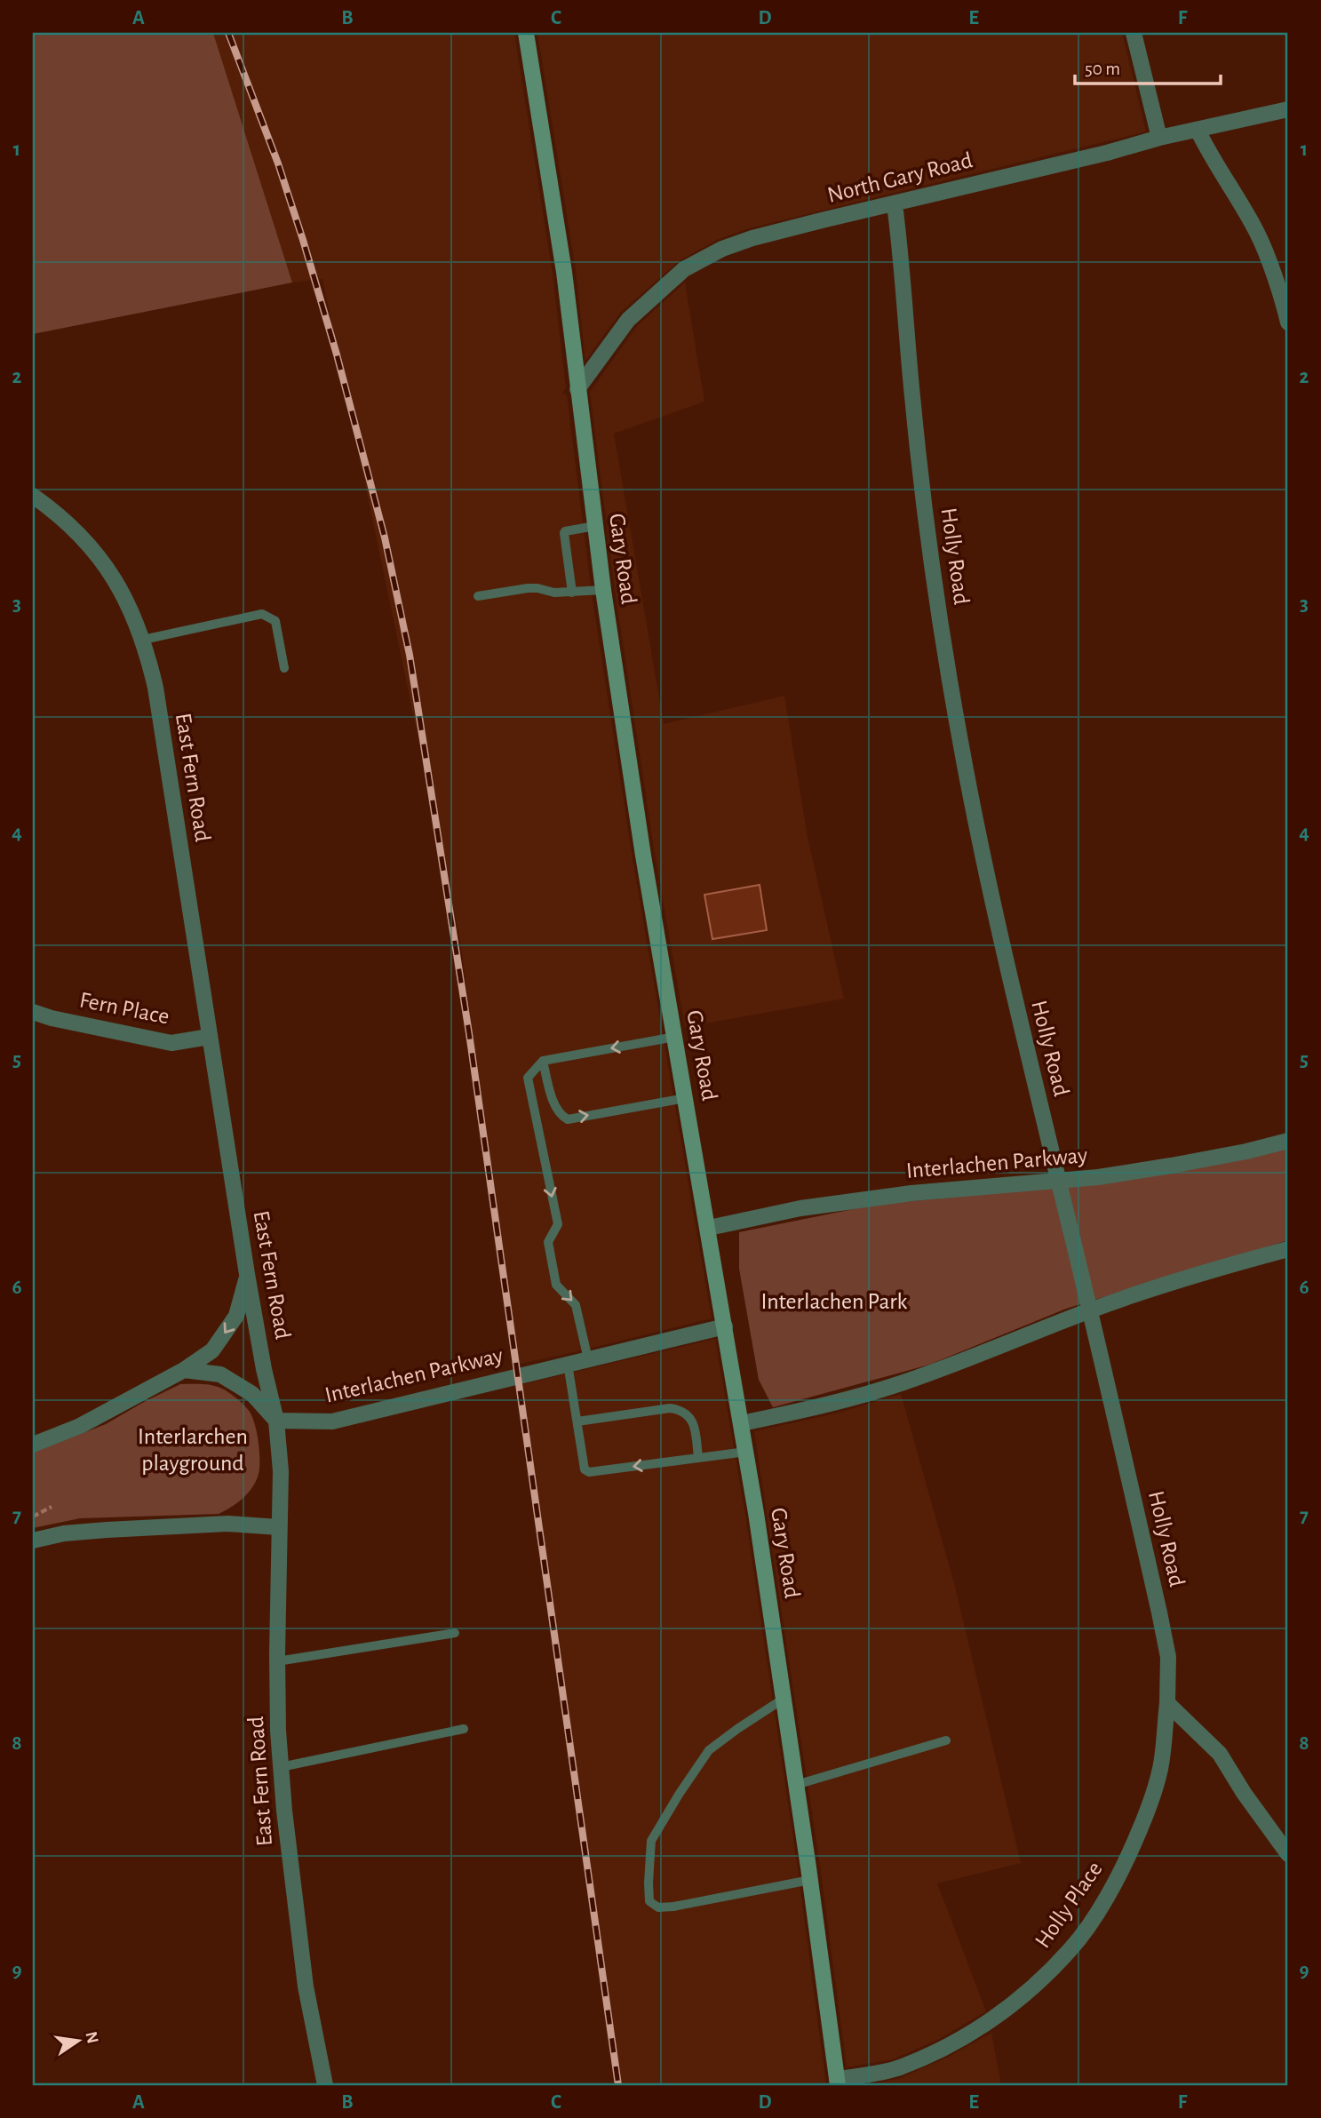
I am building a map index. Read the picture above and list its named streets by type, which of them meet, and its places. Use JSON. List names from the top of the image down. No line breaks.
{"streets":{"main road":["Gary Road"],"street":["North Gary Road","Holly Road","East Fern Road","Fern Place","Interlachen Parkway","Holly Place"]},"crossings":[["North Gary Road","Holly Road"],["North Gary Road","Gary Road"],["Holly Road","Interlachen Parkway"],["Holly Road","Holly Place"],["Gary Road","Interlachen Parkway"],["Gary Road","Holly Place"],["East Fern Road","Fern Place"],["East Fern Road","Interlachen Parkway"]],"parks":["Interlachen Park","Interlarchen playground"],"scale_bar":"50 m","north":"right","grid":{"columns":["A","B","C","D","E","F"],"rows":["1","2","3","4","5","6","7","8","9"]}}
